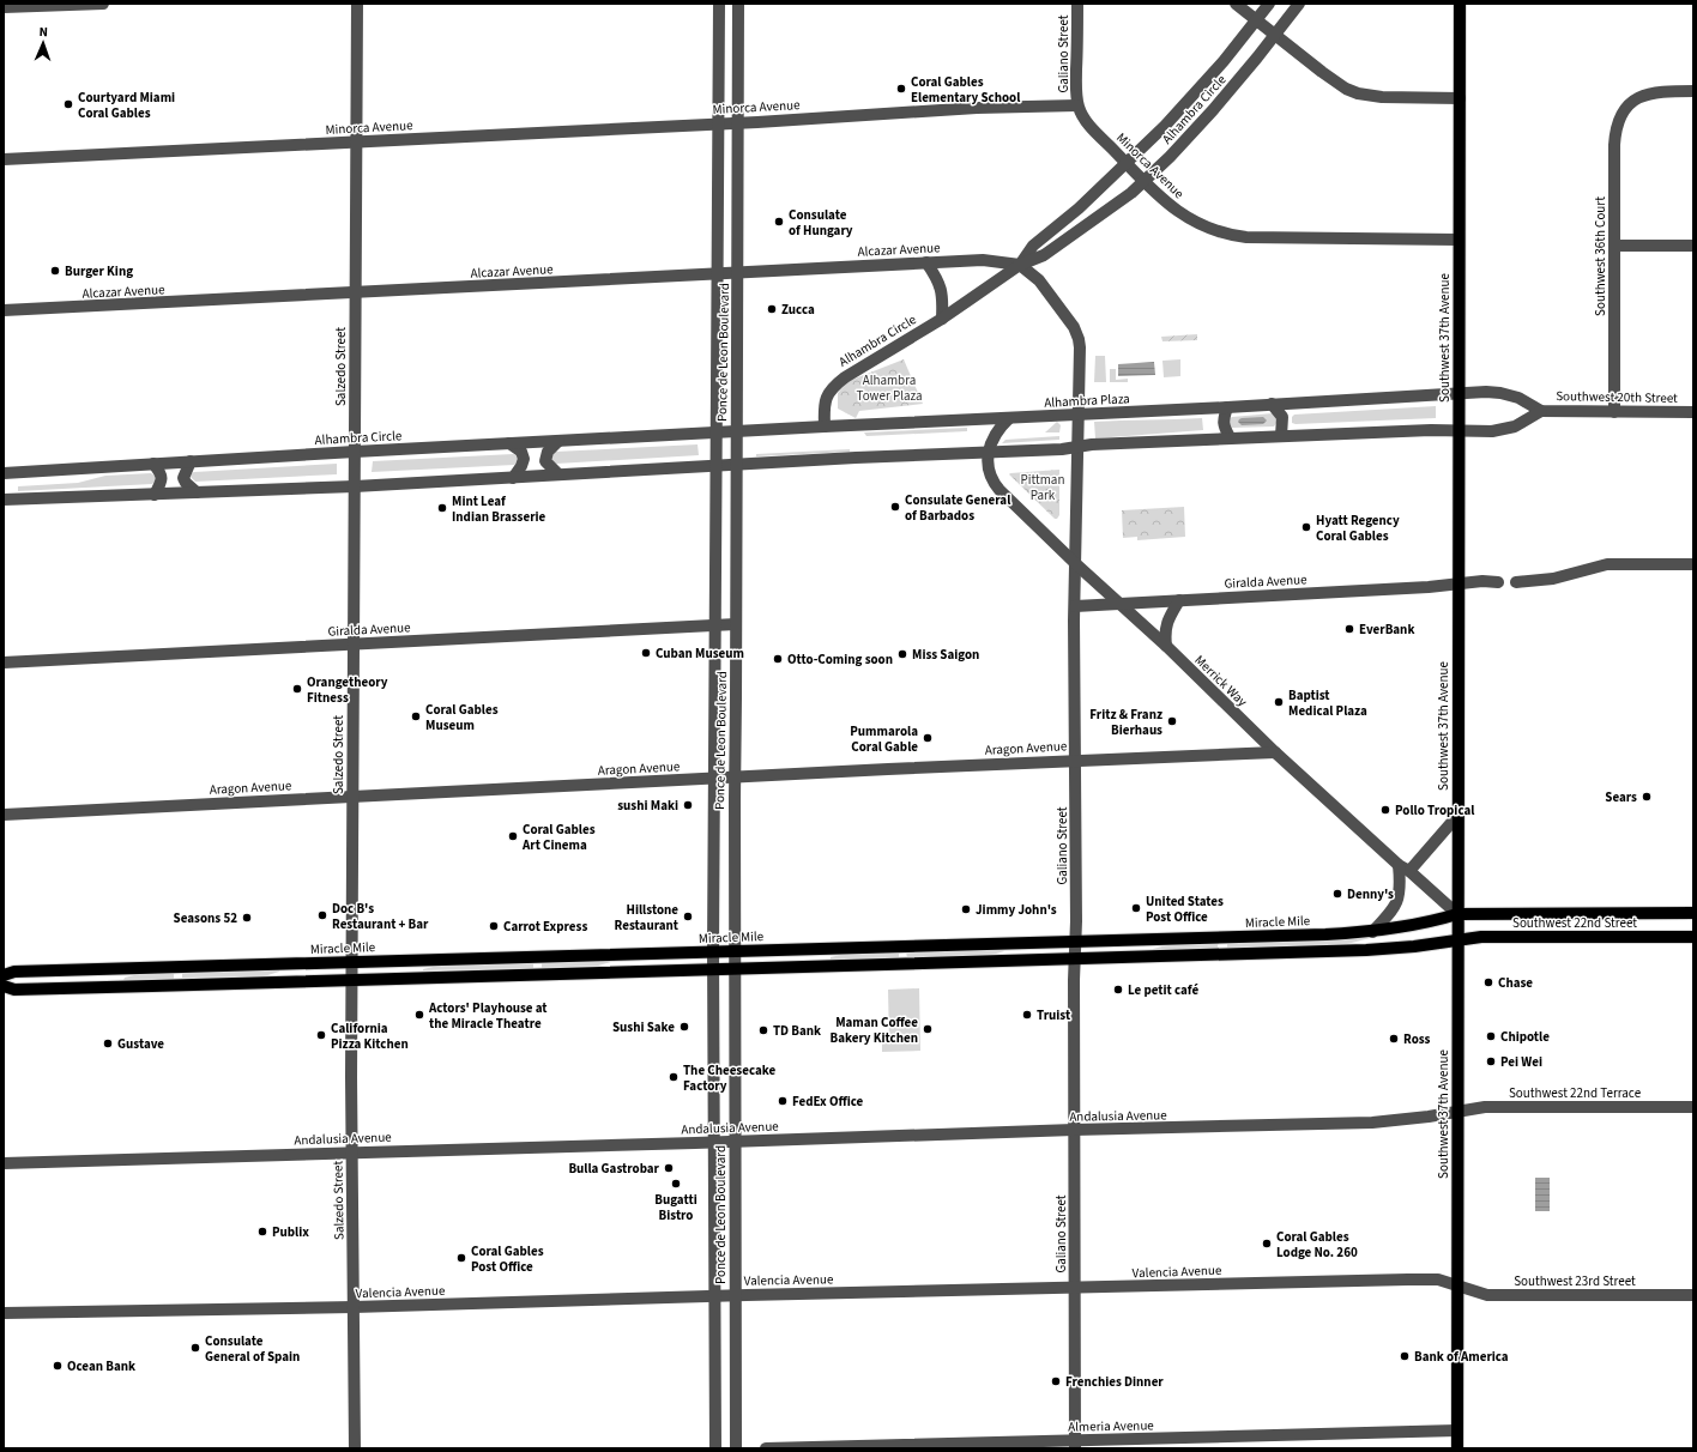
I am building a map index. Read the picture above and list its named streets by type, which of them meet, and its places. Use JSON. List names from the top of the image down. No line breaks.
{"streets":{"main road":["Southwest 37th Avenue","Miracle Mile","Southwest 22nd Street"],"street":["Galiano Street","Minorca Avenue","Alhambra Circle","Alcazar Avenue","Southwest 36th Court","Ponce de Leon Boulevard","Salzedo Street","Southwest 20th Street","Alhambra Plaza","Giralda Avenue","Merrick Way","Aragon Avenue","Southwest 22nd Terrace","Andalusia Avenue","Valencia Avenue","Southwest 23rd Street","Almeria Avenue"]},"crossings":[["Galiano Street","Minorca Avenue"],["Galiano Street","Alhambra Circle"],["Galiano Street","Alcazar Avenue"],["Galiano Street","Alhambra Plaza"],["Galiano Street","Giralda Avenue"],["Galiano Street","Merrick Way"],["Galiano Street","Aragon Avenue"],["Galiano Street","Miracle Mile"],["Galiano Street","Andalusia Avenue"],["Galiano Street","Valencia Avenue"],["Galiano Street","Almeria Avenue"],["Minorca Avenue","Alhambra Circle"],["Minorca Avenue","Southwest 37th Avenue"],["Minorca Avenue","Ponce de Leon Boulevard"],["Minorca Avenue","Salzedo Street"],["Alhambra Circle","Alcazar Avenue"],["Alhambra Circle","Ponce de Leon Boulevard"],["Alhambra Circle","Salzedo Street"],["Alhambra Circle","Alhambra Plaza"],["Alcazar Avenue","Ponce de Leon Boulevard"],["Alcazar Avenue","Salzedo Street"],["Southwest 36th Court","Southwest 20th Street"],["Southwest 37th Avenue","Southwest 20th Street"],["Southwest 37th Avenue","Alhambra Plaza"],["Southwest 37th Avenue","Giralda Avenue"],["Southwest 37th Avenue","Merrick Way"],["Southwest 37th Avenue","Miracle Mile"],["Southwest 37th Avenue","Southwest 22nd Street"],["Southwest 37th Avenue","Southwest 22nd Terrace"],["Southwest 37th Avenue","Andalusia Avenue"],["Southwest 37th Avenue","Valencia Avenue"],["Southwest 37th Avenue","Southwest 23rd Street"],["Southwest 37th Avenue","Almeria Avenue"],["Ponce de Leon Boulevard","Alhambra Plaza"],["Ponce de Leon Boulevard","Giralda Avenue"],["Ponce de Leon Boulevard","Aragon Avenue"],["Ponce de Leon Boulevard","Miracle Mile"],["Ponce de Leon Boulevard","Andalusia Avenue"],["Ponce de Leon Boulevard","Valencia Avenue"],["Salzedo Street","Giralda Avenue"],["Salzedo Street","Aragon Avenue"],["Salzedo Street","Miracle Mile"],["Salzedo Street","Andalusia Avenue"],["Salzedo Street","Valencia Avenue"],["Southwest 20th Street","Alhambra Plaza"],["Giralda Avenue","Merrick Way"],["Merrick Way","Aragon Avenue"],["Merrick Way","Miracle Mile"],["Merrick Way","Southwest 22nd Street"],["Miracle Mile","Southwest 22nd Street"],["Southwest 22nd Terrace","Andalusia Avenue"],["Valencia Avenue","Southwest 23rd Street"]],"parks":["Alhambra Tower Plaza","Pittman Park"],"places":["Coral Gables Elementary School","Courtyard Miami Coral Gables","Consulate of Hungary","Burger King","Zucca","Consulate General of Barbados","Mint Leaf Indian Brasserie","Hyatt Regency Coral Gables","EverBank","Cuban Museum","Miss Saigon","Otto-Coming soon","Orangetheory Fitness","Baptist Medical Plaza","Coral Gables Museum","Fritz & Franz Bierhaus","Pummarola Coral Gable","Sears","sushi Maki","Pollo Tropical","Coral Gables Art Cinema","Denny's","United States Post Office","Jimmy John's","Doc B's Restaurant + Bar","Hillstone Restaurant","Seasons 52","Carrot Express","Chase","Le petit café","Actors' Playhouse at the Miracle Theatre","Truist","Sushi Sake","Maman Coffee Bakery Kitchen","TD Bank","California Pizza Kitchen","Chipotle","Ross","Gustave","Pei Wei","The Cheesecake Factory","FedEx Office","Bulla Gastrobar","Bugatti Bistro","Publix","Coral Gables Lodge No. 260","Coral Gables Post Office","Consulate General of Spain","Bank of America","Ocean Bank","Frenchies Dinner"],"north":"top"}
